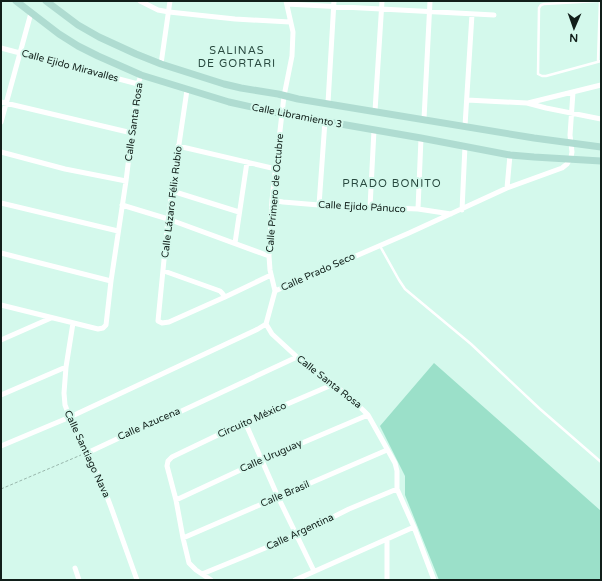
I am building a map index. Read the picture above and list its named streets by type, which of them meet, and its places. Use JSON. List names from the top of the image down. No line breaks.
{"streets":{"street":["Calle Ejido Miravalles","Calle Libramiento 3","Calle Santa Rosa","Calle Primero de Octubre","Calle Lázaro Félix Rubio","Calle Ejido Pánuco","Calle Prado Seco","Circuito México","Calle Azucena","Calle Santiago Nava","Calle Uruguay","Calle Brasil","Calle Argentina"]},"crossings":[["Calle Ejido Miravalles","Calle Santa Rosa"],["Calle Libramiento 3","Calle Santa Rosa"],["Calle Libramiento 3","Calle Primero de Octubre"],["Calle Libramiento 3","Calle Lázaro Félix Rubio"],["Calle Santa Rosa","Calle Prado Seco"],["Calle Santa Rosa","Circuito México"],["Calle Santa Rosa","Calle Azucena"],["Calle Santa Rosa","Calle Santiago Nava"],["Calle Santa Rosa","Calle Uruguay"],["Calle Santa Rosa","Calle Brasil"],["Calle Santa Rosa","Calle Argentina"],["Calle Primero de Octubre","Calle Ejido Pánuco"],["Calle Primero de Octubre","Calle Prado Seco"],["Calle Ejido Pánuco","Calle Prado Seco"],["Circuito México","Calle Uruguay"],["Calle Azucena","Calle Santiago Nava"]],"districts":["SALINAS DE GORTARI","PRADO BONITO"],"north":"bottom"}
